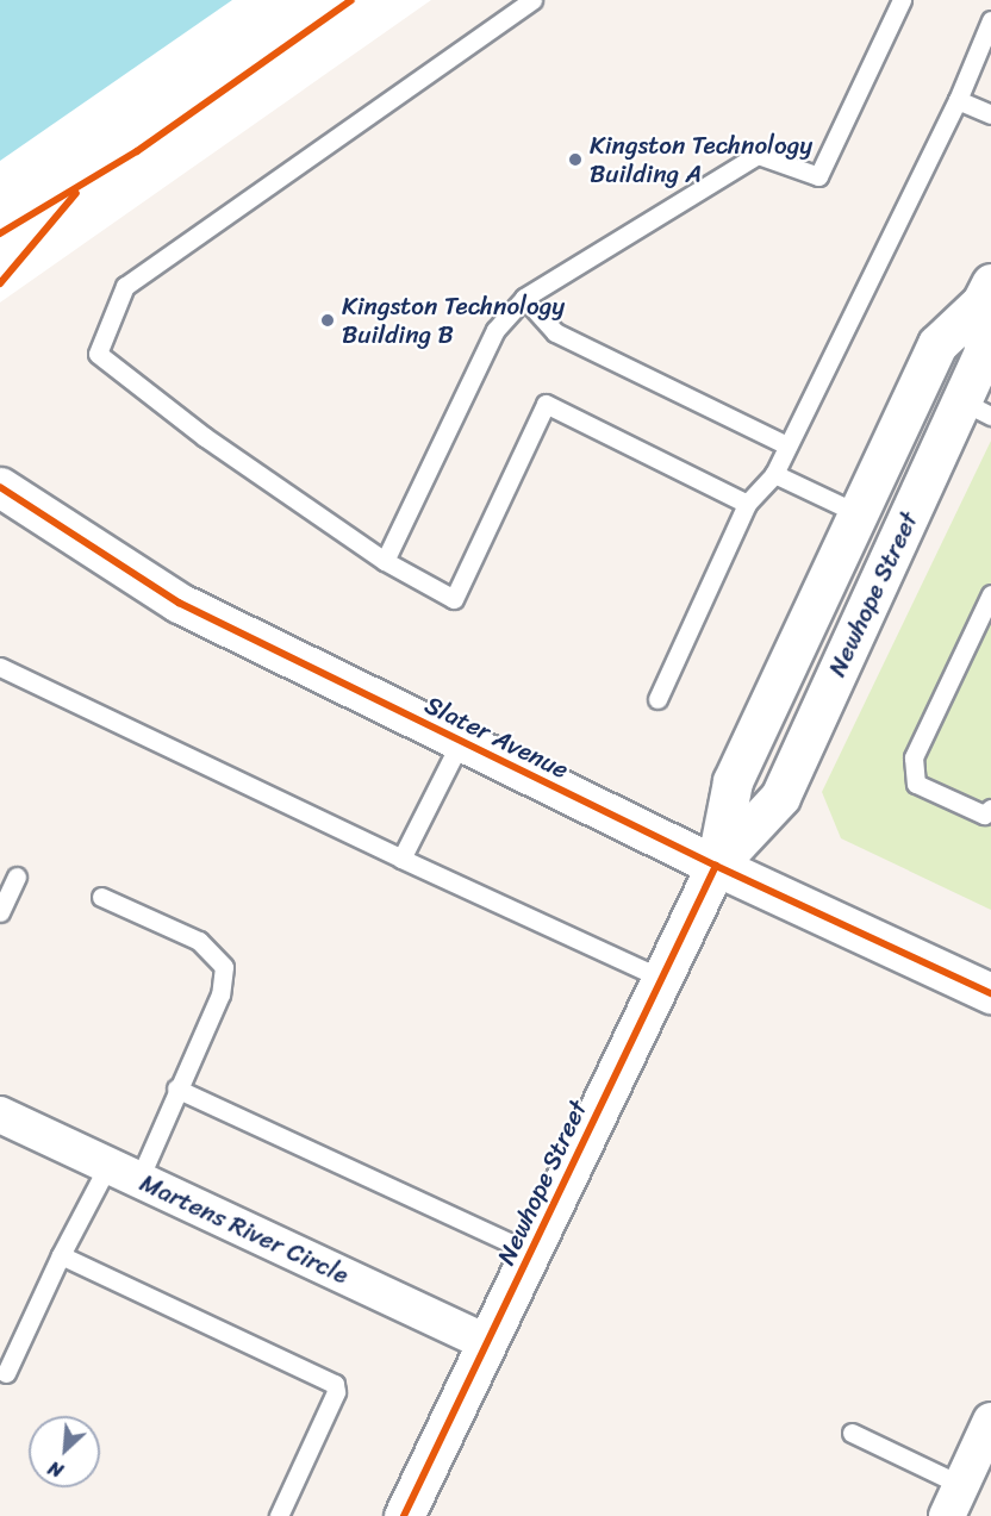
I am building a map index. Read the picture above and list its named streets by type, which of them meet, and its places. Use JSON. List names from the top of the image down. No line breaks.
{"streets":{"street":["Newhope Street","Slater Avenue","Martens River Circle"]},"crossings":[["Newhope Street","Slater Avenue"],["Newhope Street","Martens River Circle"]],"places":["Kingston Technology Building A","Kingston Technology Building B"],"north":"bottom left"}
